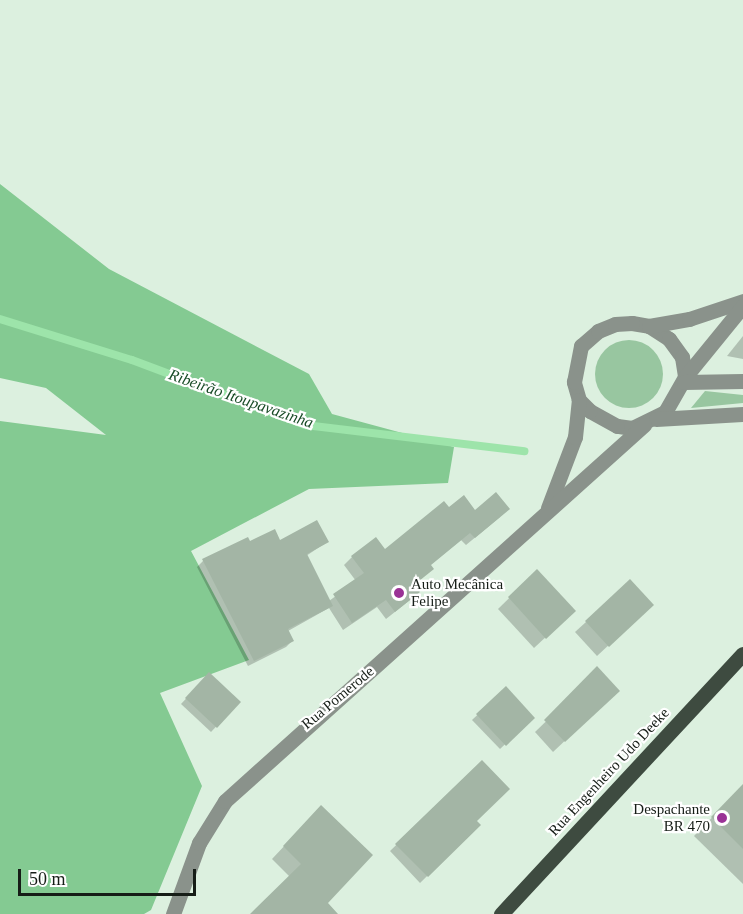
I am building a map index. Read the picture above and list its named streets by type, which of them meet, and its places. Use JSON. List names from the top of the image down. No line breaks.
{"streets":{"main road":["Rua Engenheiro Udo Deeke"],"street":["Rua Pomerode"]},"water":["Ribeirão Itoupavazinha"],"places":["Auto Mecânica Felipe","Despachante BR 470"],"scale_bar":"50 m"}
